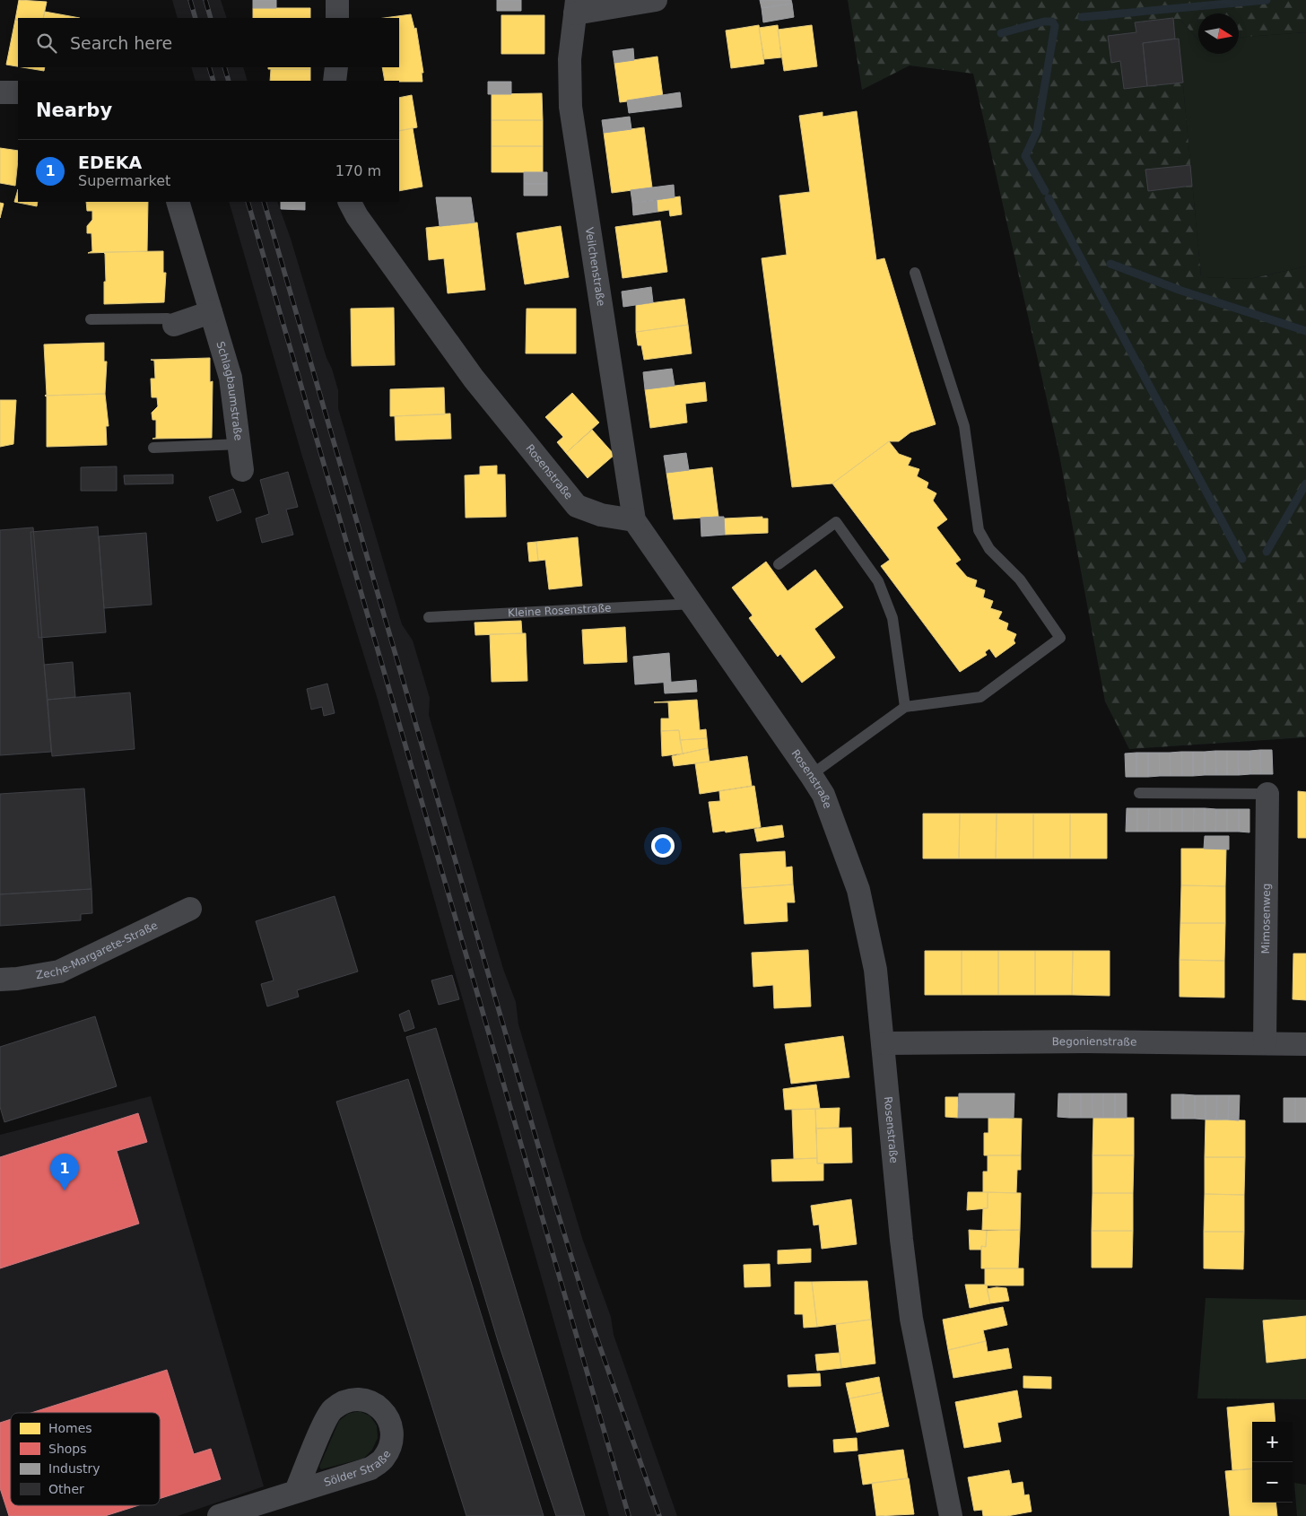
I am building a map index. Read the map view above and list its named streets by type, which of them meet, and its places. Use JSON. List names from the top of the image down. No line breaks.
{"streets":{"street":["Veilchenstraße","Schlagbaumstraße","Rosenstraße","Mimosenweg","Zeche-Margarete-Straße","Begonienstraße"],"lane":["Kleine Rosenstraße"]},"crossings":[["Veilchenstraße","Rosenstraße"],["Rosenstraße","Kleine Rosenstraße"],["Rosenstraße","Begonienstraße"],["Mimosenweg","Begonienstraße"]],"legend":["Homes","Shops","Industry","Other"],"north":"right","page":{"search":"Search here","heading":"Nearby","list":[{"mark":"1","name":"EDEKA","note":"Supermarket","value":"170 m"}],"pins":"1","map_buttons":["+","−"]}}
